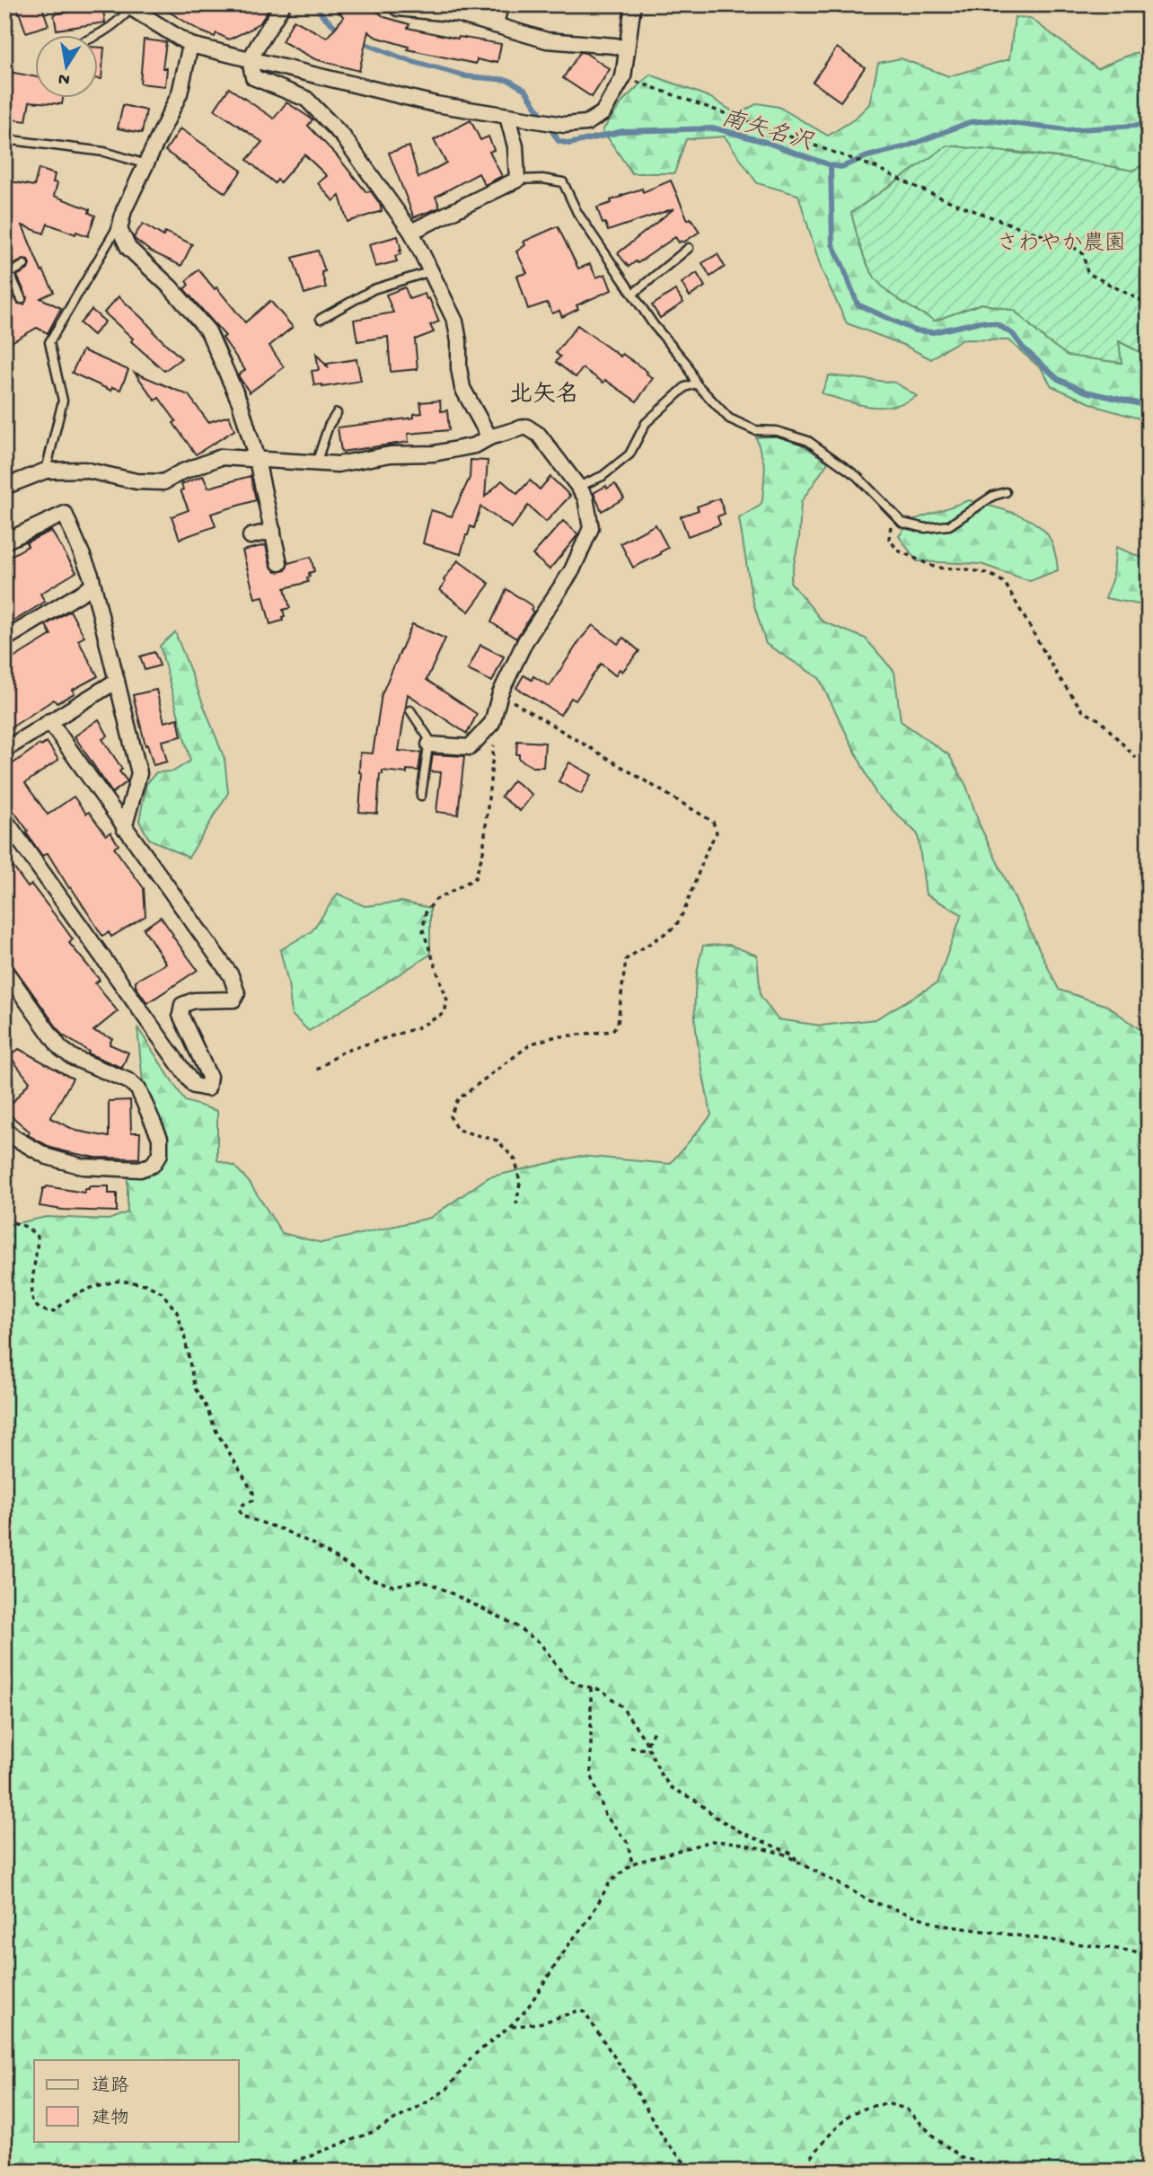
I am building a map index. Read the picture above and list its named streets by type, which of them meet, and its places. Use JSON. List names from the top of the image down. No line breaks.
{"districts":["北矢名"],"water":["南矢名沢"],"parks":["さわやか農園"],"legend":["道路","建物"],"north":"bottom"}
